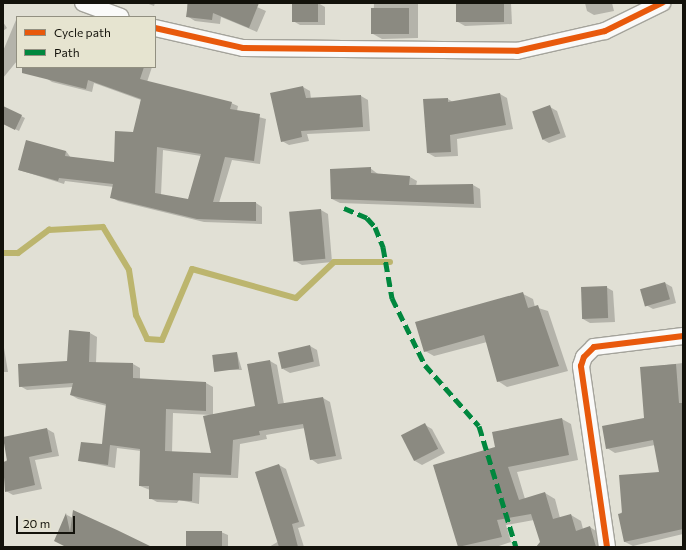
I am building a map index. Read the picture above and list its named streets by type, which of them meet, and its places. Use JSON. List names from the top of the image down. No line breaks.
{"legend":["Cycle path","Path"],"scale_bar":"20 m"}
